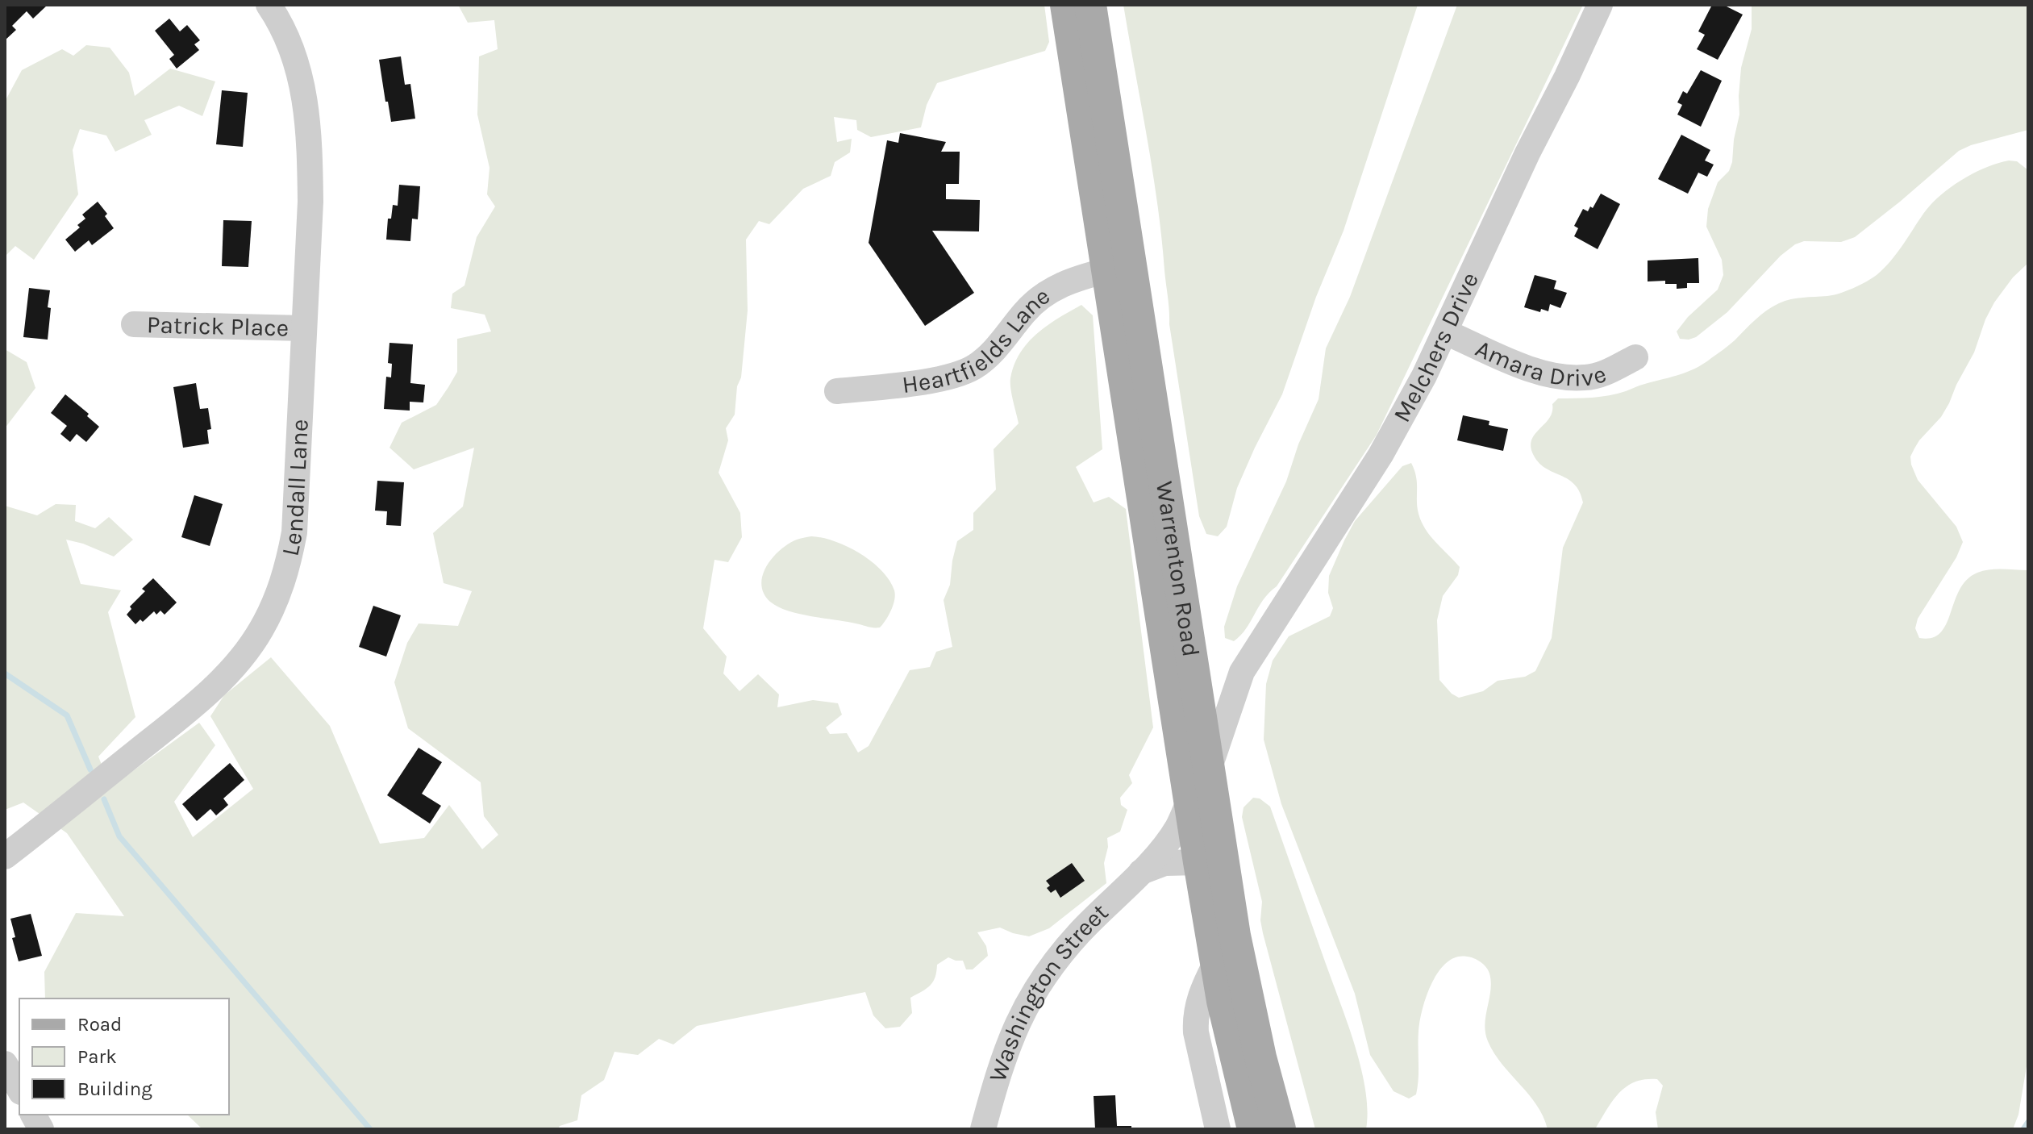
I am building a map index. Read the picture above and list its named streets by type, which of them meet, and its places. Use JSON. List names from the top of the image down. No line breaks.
{"streets":{"main road":["Warrenton Road"],"street":["Patrick Place","Heartfields Lane","Melchers Drive","Amara Drive","Lendall Lane","Washington Street"]},"crossings":[["Patrick Place","Lendall Lane"],["Heartfields Lane","Warrenton Road"],["Melchers Drive","Amara Drive"],["Melchers Drive","Warrenton Road"],["Warrenton Road","Washington Street"]],"legend":["Road","Park","Building"]}
